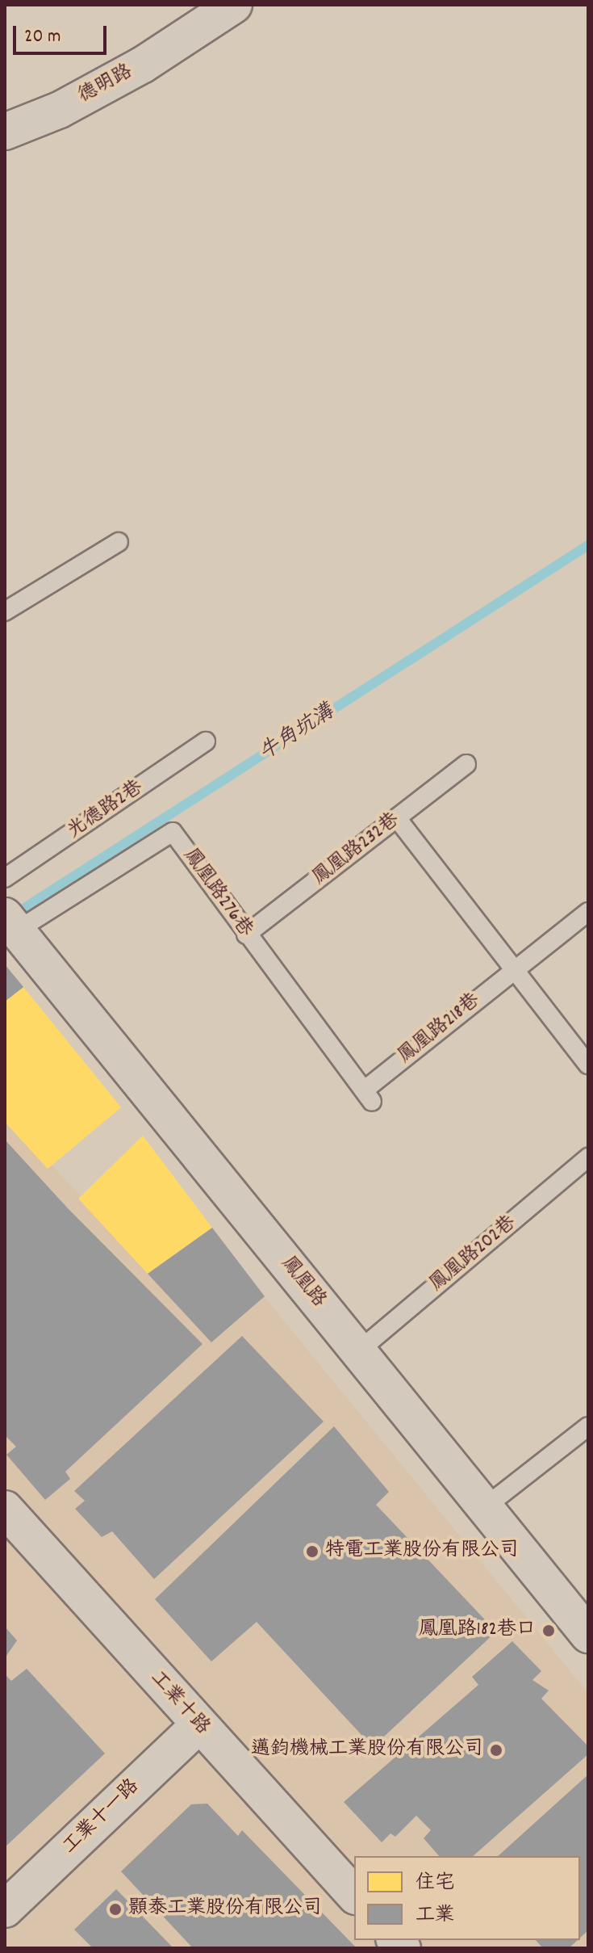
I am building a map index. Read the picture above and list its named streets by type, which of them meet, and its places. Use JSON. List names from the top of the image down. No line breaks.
{"streets":{"street":["德明路","鳳凰路","工業十路","工業十一路"],"lane":["光德路2巷","鳳凰路232巷","鳳凰路276巷","鳳凰路218巷","鳳凰路202巷"]},"crossings":[["鳳凰路232巷","鳳凰路276巷"],["鳳凰路276巷","鳳凰路218巷"],["鳳凰路276巷","鳳凰路"],["鳳凰路202巷","鳳凰路"],["工業十路","工業十一路"]],"water":["牛角坑溝"],"places":["特電工業股份有限公司","鳳凰路182巷口","邁鈞機械工業股份有限公司","顥泰工業股份有限公司"],"legend":["住宅","工業"],"scale_bar":"20 m"}
